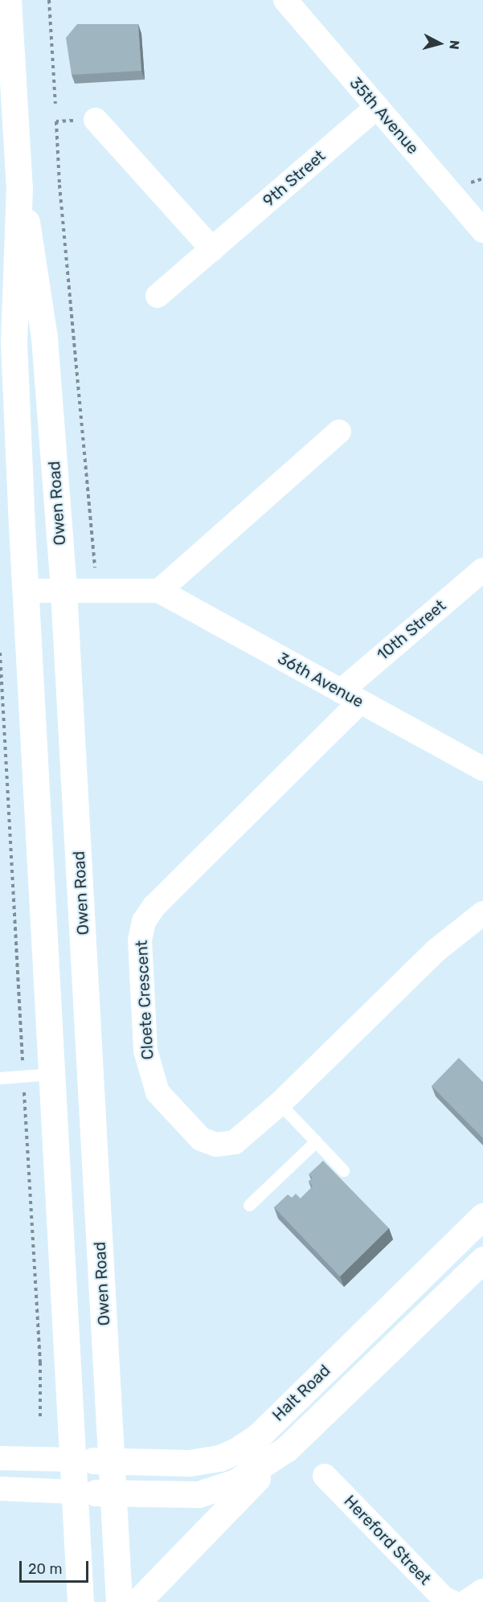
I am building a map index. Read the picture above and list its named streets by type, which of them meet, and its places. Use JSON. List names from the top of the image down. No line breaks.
{"streets":{"street":["35th Avenue","9th Street","Owen Road","10th Street","36th Avenue","Cloete Crescent","Halt Road","Hereford Street"]},"crossings":[["35th Avenue","9th Street"],["Owen Road","36th Avenue"],["Owen Road","Halt Road"],["10th Street","36th Avenue"],["10th Street","Cloete Crescent"],["36th Avenue","Cloete Crescent"]],"scale_bar":"20 m","north":"right"}
